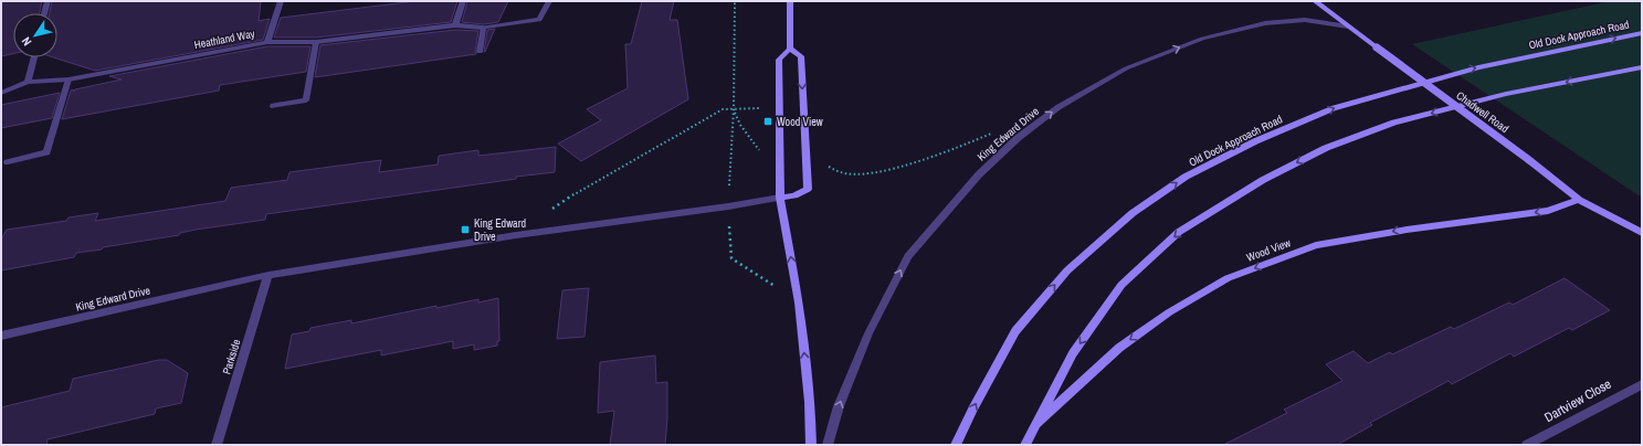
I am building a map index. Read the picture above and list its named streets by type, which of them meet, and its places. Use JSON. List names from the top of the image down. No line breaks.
{"streets":{"street":["Old Dock Approach Road","Heathland Way","Chadwell Road","King Edward Drive","Wood View","Parkside","Dartview Close"]},"crossings":[["Chadwell Road","King Edward Drive"],["Chadwell Road","Wood View"],["King Edward Drive","Parkside"]],"one_way":["King Edward Drive"],"places":{"transit":["Wood View","King Edward Drive"]},"north":"bottom left"}
